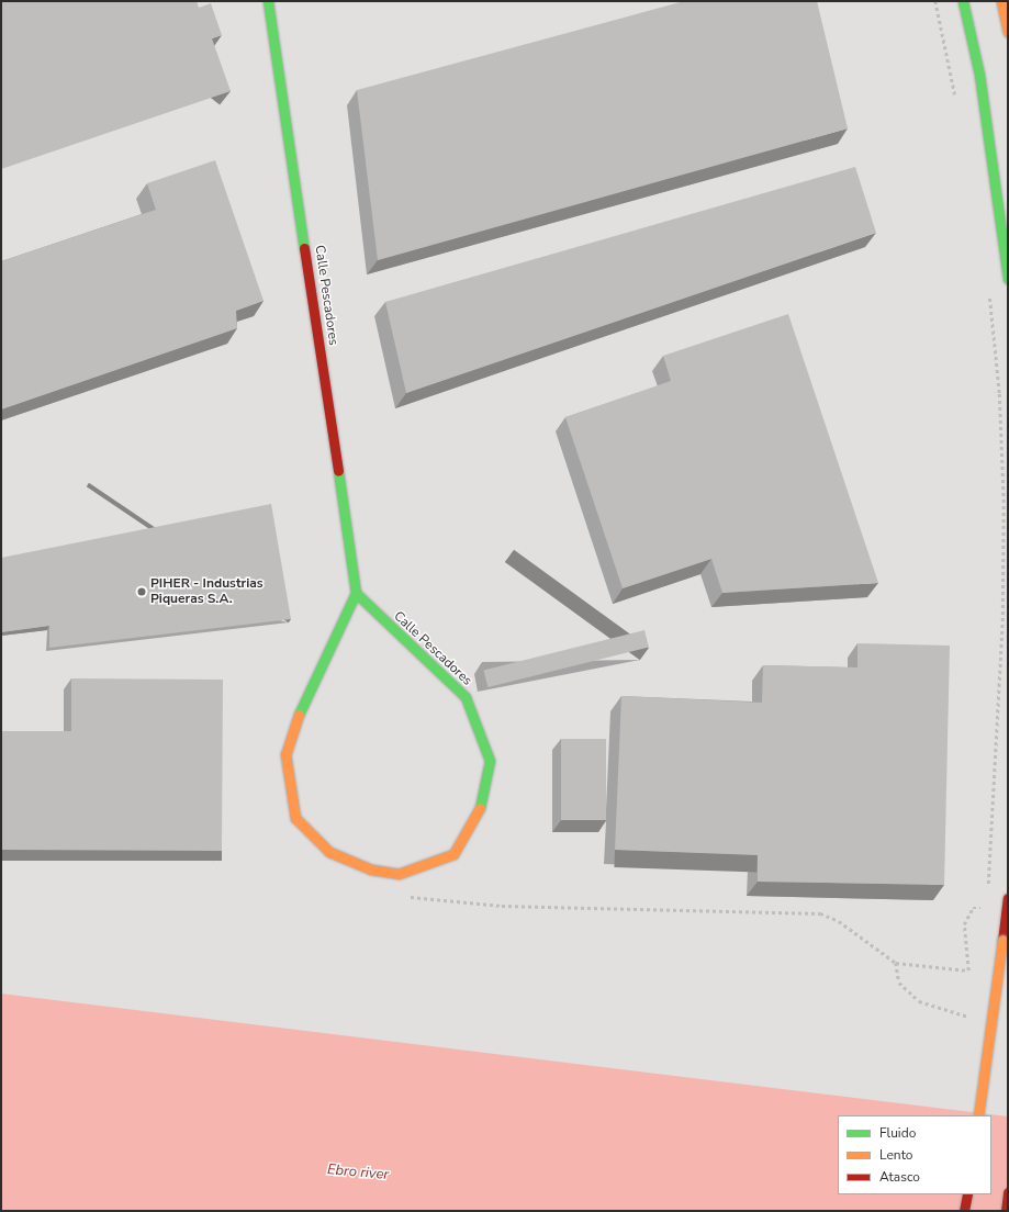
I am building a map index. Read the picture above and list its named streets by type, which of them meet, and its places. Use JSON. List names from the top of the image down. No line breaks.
{"streets":{"main road":["Calle Pescadores"]},"water":["Ebro river"],"places":["PIHER - Industrias Piqueras S.A."],"legend":["Fluido","Lento","Atasco"]}
